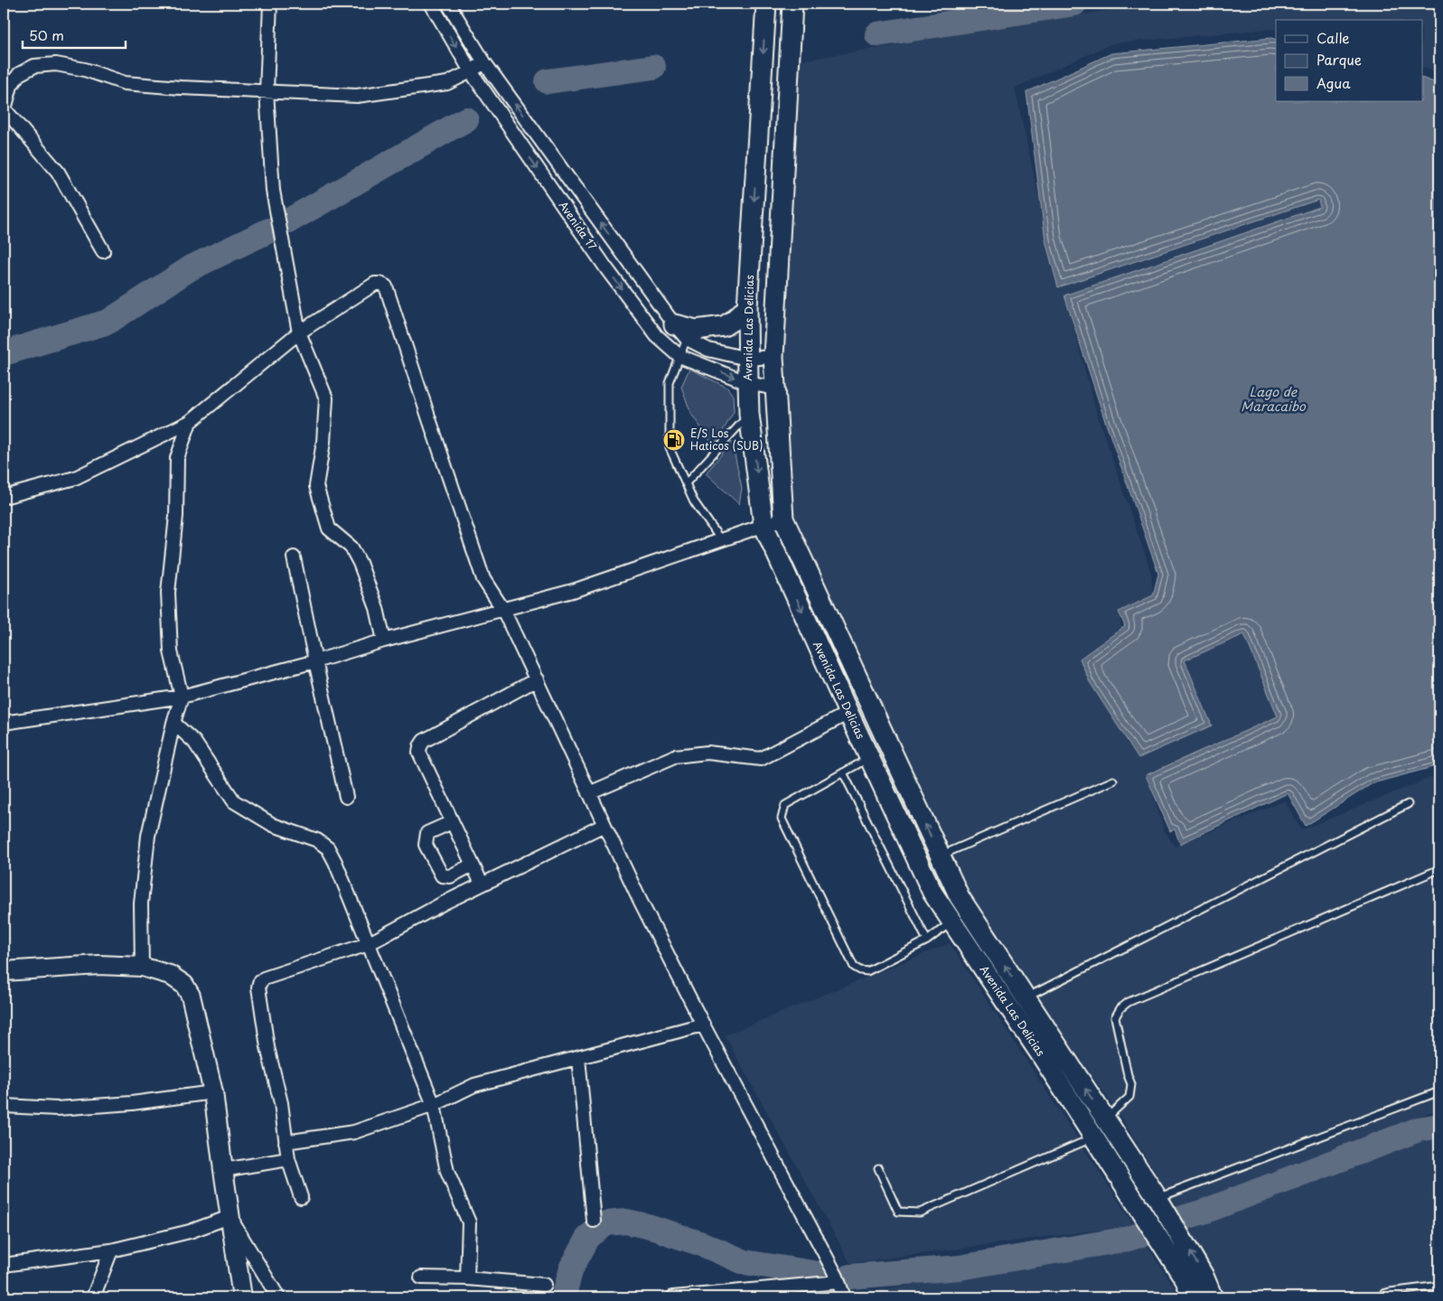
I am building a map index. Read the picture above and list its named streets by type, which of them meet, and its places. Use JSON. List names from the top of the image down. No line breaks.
{"streets":{"main road":["Avenida Las Delicias"],"street":["Avenida 17"]},"crossings":[["Avenida 17","Avenida Las Delicias"]],"water":["Lago de Maracaibo"],"places":{"fuel station":["E/S Los Haticos (SUB)"]},"legend":["Calle","Parque","Agua"],"scale_bar":"50 m"}
